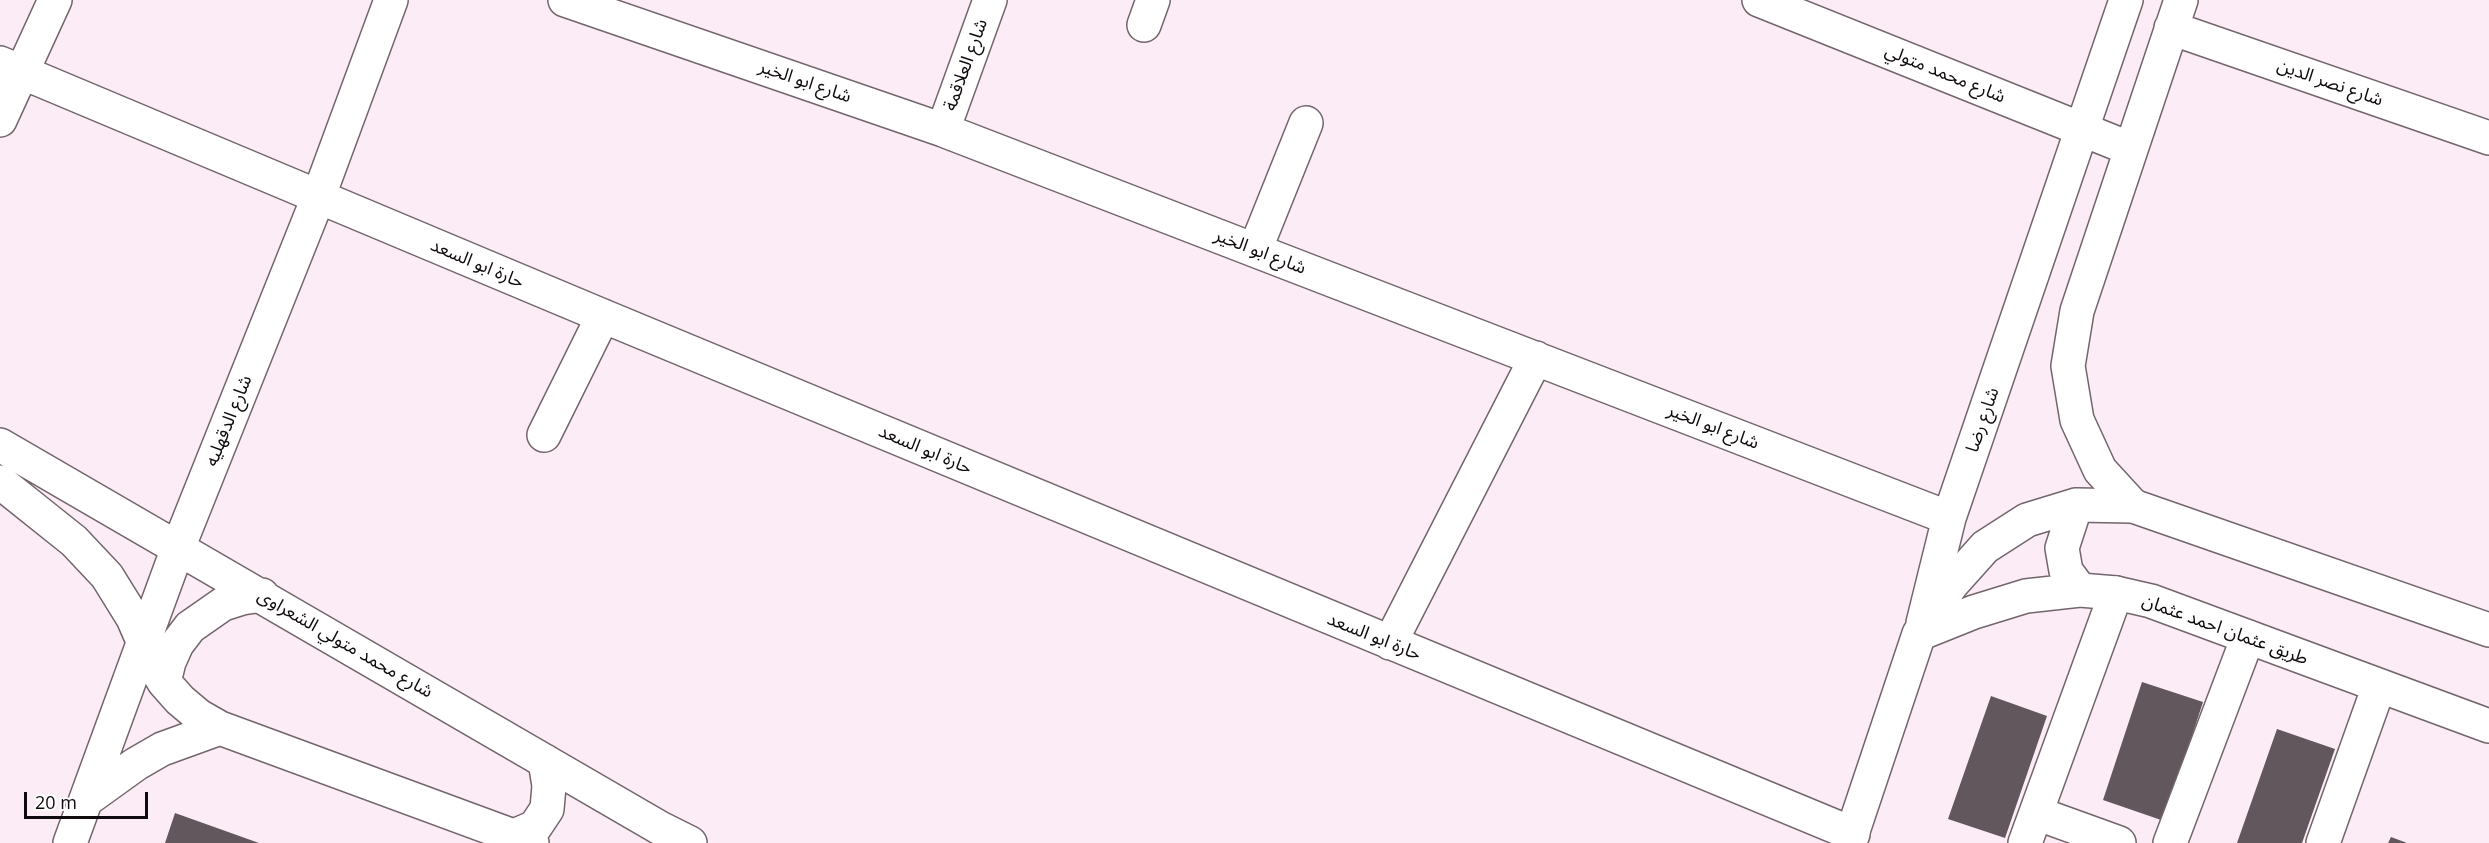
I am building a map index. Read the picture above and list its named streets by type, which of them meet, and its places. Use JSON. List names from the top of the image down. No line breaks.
{"streets":{"street":["شارع العلاقمة","شارع محمد متولي","شارع ابو الخير","شارع نصر الدين","حارة ابو السعد","شارع رضا","شارع الدقهليه","طريق عثمان احمد عثمان","شارع محمد متولي الشعراوى"]},"crossings":[["شارع العلاقمة","شارع ابو الخير"],["شارع محمد متولي","شارع رضا"],["شارع ابو الخير","شارع رضا"],["حارة ابو السعد","شارع رضا"],["حارة ابو السعد","شارع الدقهليه"],["شارع رضا","طريق عثمان احمد عثمان"],["شارع الدقهليه","شارع محمد متولي الشعراوى"]],"scale_bar":"20 m"}
